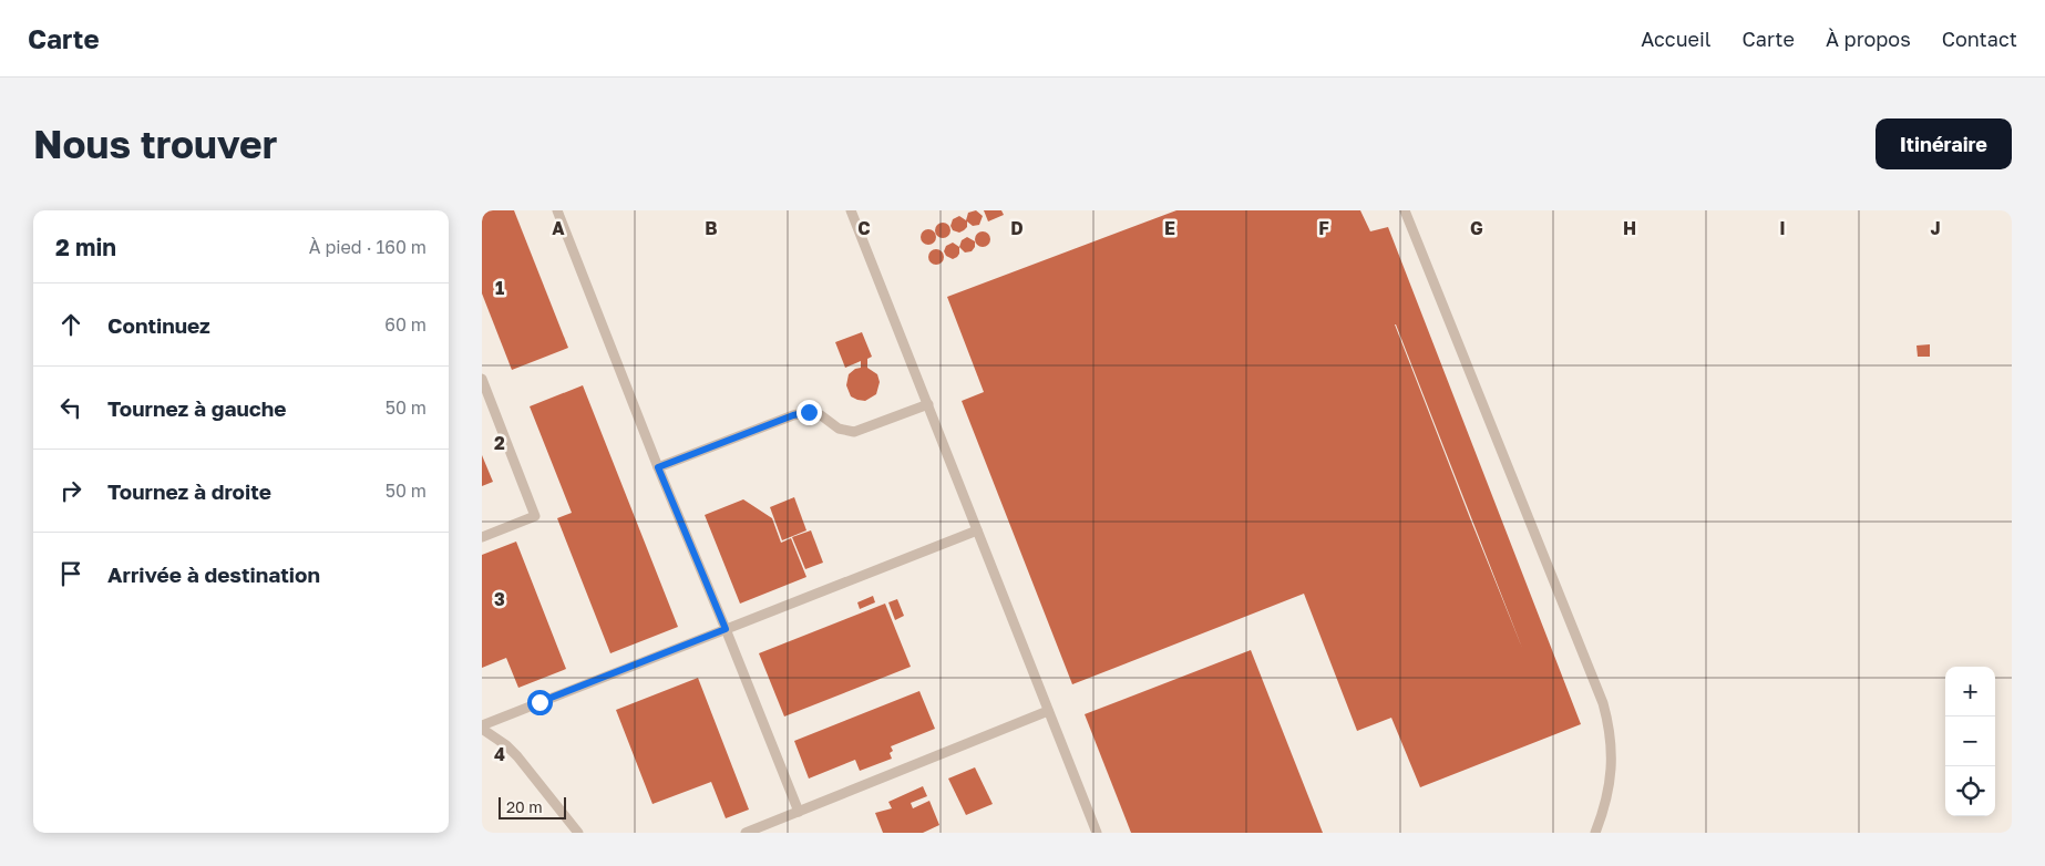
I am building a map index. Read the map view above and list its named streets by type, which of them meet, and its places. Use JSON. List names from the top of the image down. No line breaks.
{"scale_bar":"20 m","page":{"header":"Carte","nav":["Accueil","Carte","À propos","Contact"],"buttons":"Itinéraire","title":"Nous trouver","heading":["2 min","À pied · 160 m"],"list":[["Continuez","60 m"],["Tournez à gauche","50 m"],["Tournez à droite","50 m"],"Arrivée à destination"],"map_buttons":["+","−"],"scale":"20 m"},"grid":{"columns":["A","B","C","D","E","F","G","H","I","J"],"rows":["1","2","3","4"]}}
